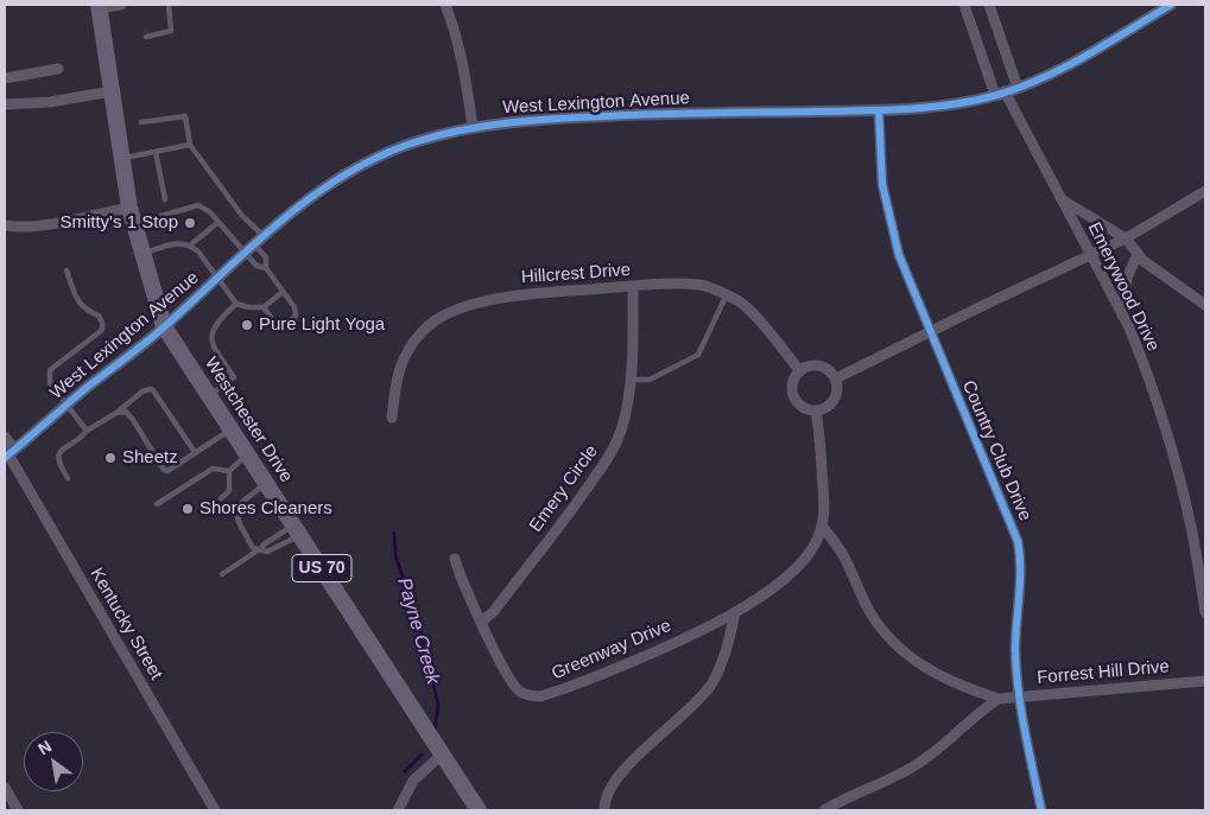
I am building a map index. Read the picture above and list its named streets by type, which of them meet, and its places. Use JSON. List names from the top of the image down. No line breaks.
{"streets":{"main road":["Westchester Drive","US 70"],"street":["West Lexington Avenue","Hillcrest Drive","Emerywood Drive","Country Club Drive","Emery Circle","Kentucky Street","Greenway Drive","Forrest Hill Drive"]},"crossings":[["West Lexington Avenue","Emerywood Drive"],["West Lexington Avenue","Westchester Drive"],["West Lexington Avenue","Country Club Drive"],["West Lexington Avenue","Kentucky Street"],["Hillcrest Drive","Emery Circle"],["Hillcrest Drive","Greenway Drive"],["Country Club Drive","Forrest Hill Drive"],["Emery Circle","Greenway Drive"]],"water":["Payne Creek"],"places":["Smitty's 1 Stop","Pure Light Yoga","Sheetz","Shores Cleaners"],"north":"top left"}
